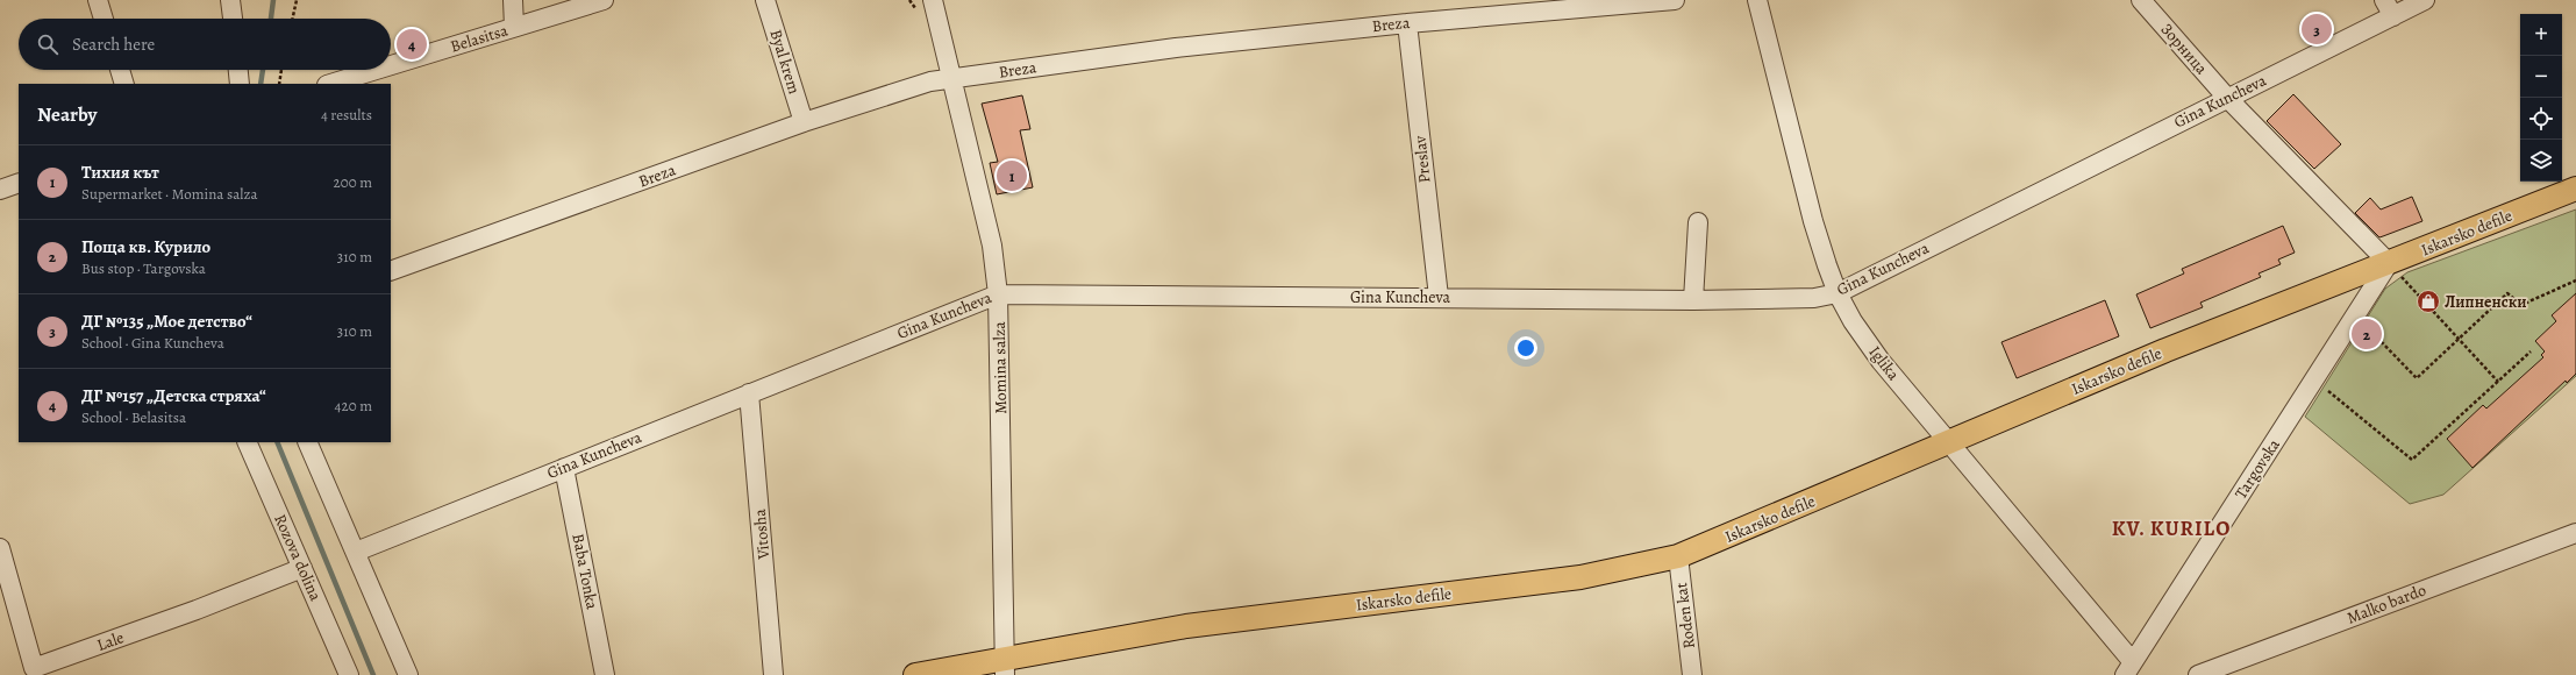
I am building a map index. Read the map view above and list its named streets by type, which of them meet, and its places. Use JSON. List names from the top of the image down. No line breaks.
{"streets":{"main road":["Iskarsko defile"],"street":["Breza","Belasitsa","Зорница","Byal krem","Gina Kuncheva","Preslav","Iglika","Momina salza","Targovska","Vitosha","Rozova dolina","Baba Tonka","Malko bardo","Roden kat","Lale"]},"crossings":[["Breza","Byal krem"],["Breza","Preslav"],["Breza","Momina salza"],["Зорница","Gina Kuncheva"],["Зорница","Iskarsko defile"],["Зорница","Targovska"],["Gina Kuncheva","Preslav"],["Gina Kuncheva","Iglika"],["Gina Kuncheva","Momina salza"],["Gina Kuncheva","Vitosha"],["Gina Kuncheva","Baba Tonka"],["Iskarsko defile","Iglika"],["Iskarsko defile","Momina salza"],["Iskarsko defile","Targovska"],["Iskarsko defile","Roden kat"],["Iglika","Targovska"],["Rozova dolina","Lale"]],"districts":["KV. KURILO"],"places":{"shop":["Липненски"]},"page":{"pins":["3","4","1","2"],"map_buttons":["+","−"],"search":"Search here","heading":["Nearby","4 results"],"list":[{"mark":"1","name":"Тихия кът","note":"Supermarket · Momina salza","value":"200 m"},{"mark":"2","name":"Поща кв. Курило","note":"Bus stop · Targovska","value":"310 m"},{"mark":"3","name":"ДГ №135 „Мое детство“","note":"School · Gina Kuncheva","value":"310 m"},{"mark":"4","name":"ДГ №157 „Детска стряха“","note":"School · Belasitsa","value":"420 m"}]}}
